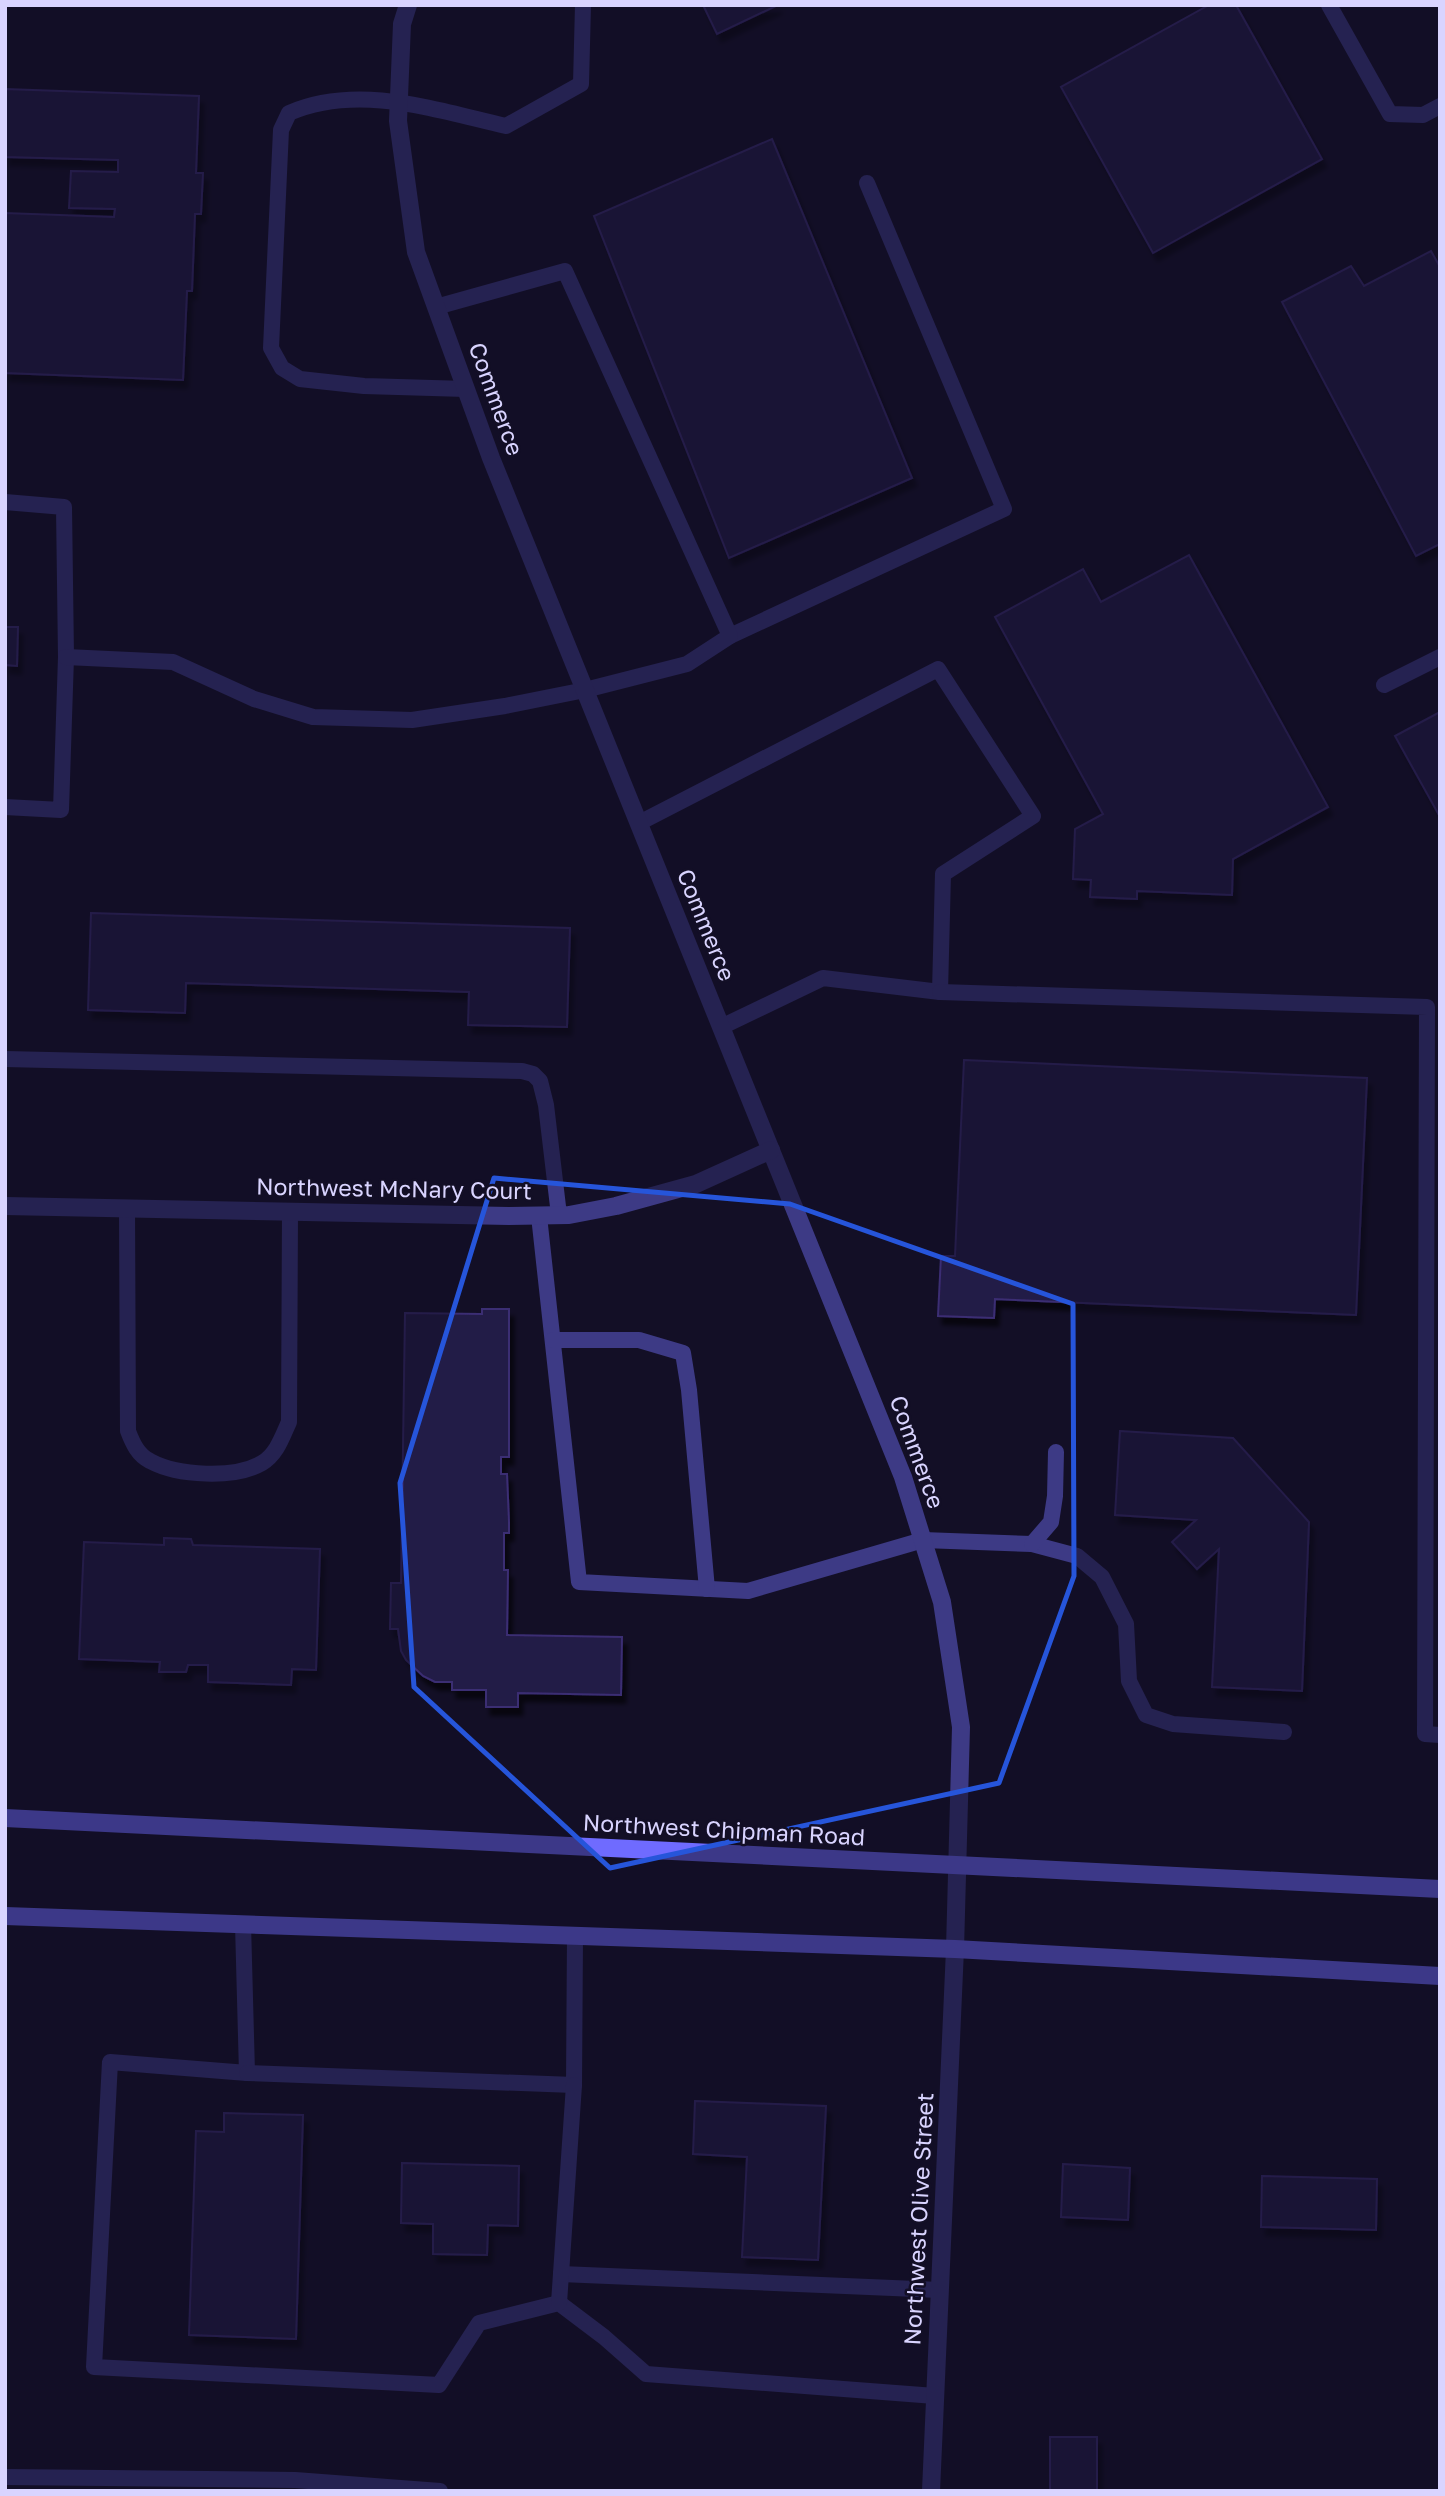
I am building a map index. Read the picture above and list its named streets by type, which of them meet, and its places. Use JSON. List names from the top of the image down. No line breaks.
{"streets":{"main road":["Northwest Chipman Road"],"street":["Commerce","Northwest McNary Court","Northwest Olive Street"]},"crossings":[["Commerce","Northwest McNary Court"],["Commerce","Northwest Chipman Road"],["Commerce","Northwest Olive Street"]]}
